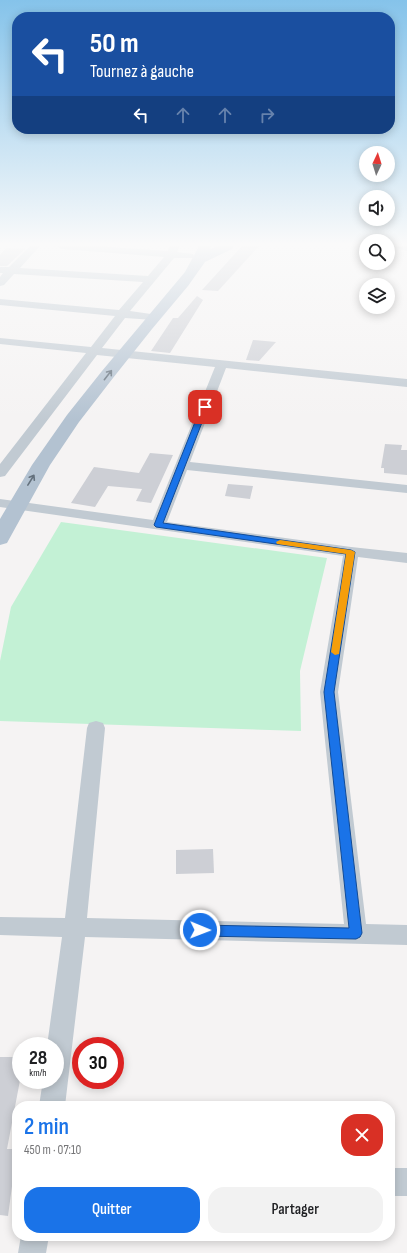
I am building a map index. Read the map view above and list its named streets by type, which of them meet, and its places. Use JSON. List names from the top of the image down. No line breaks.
{"north":"top","page":{"turn":["50 m","Tournez à gauche"],"speed":"28 km/h","limit":"30","heading":["2 min","450 m · 07:10"],"buttons":["Quitter","Partager"]}}
